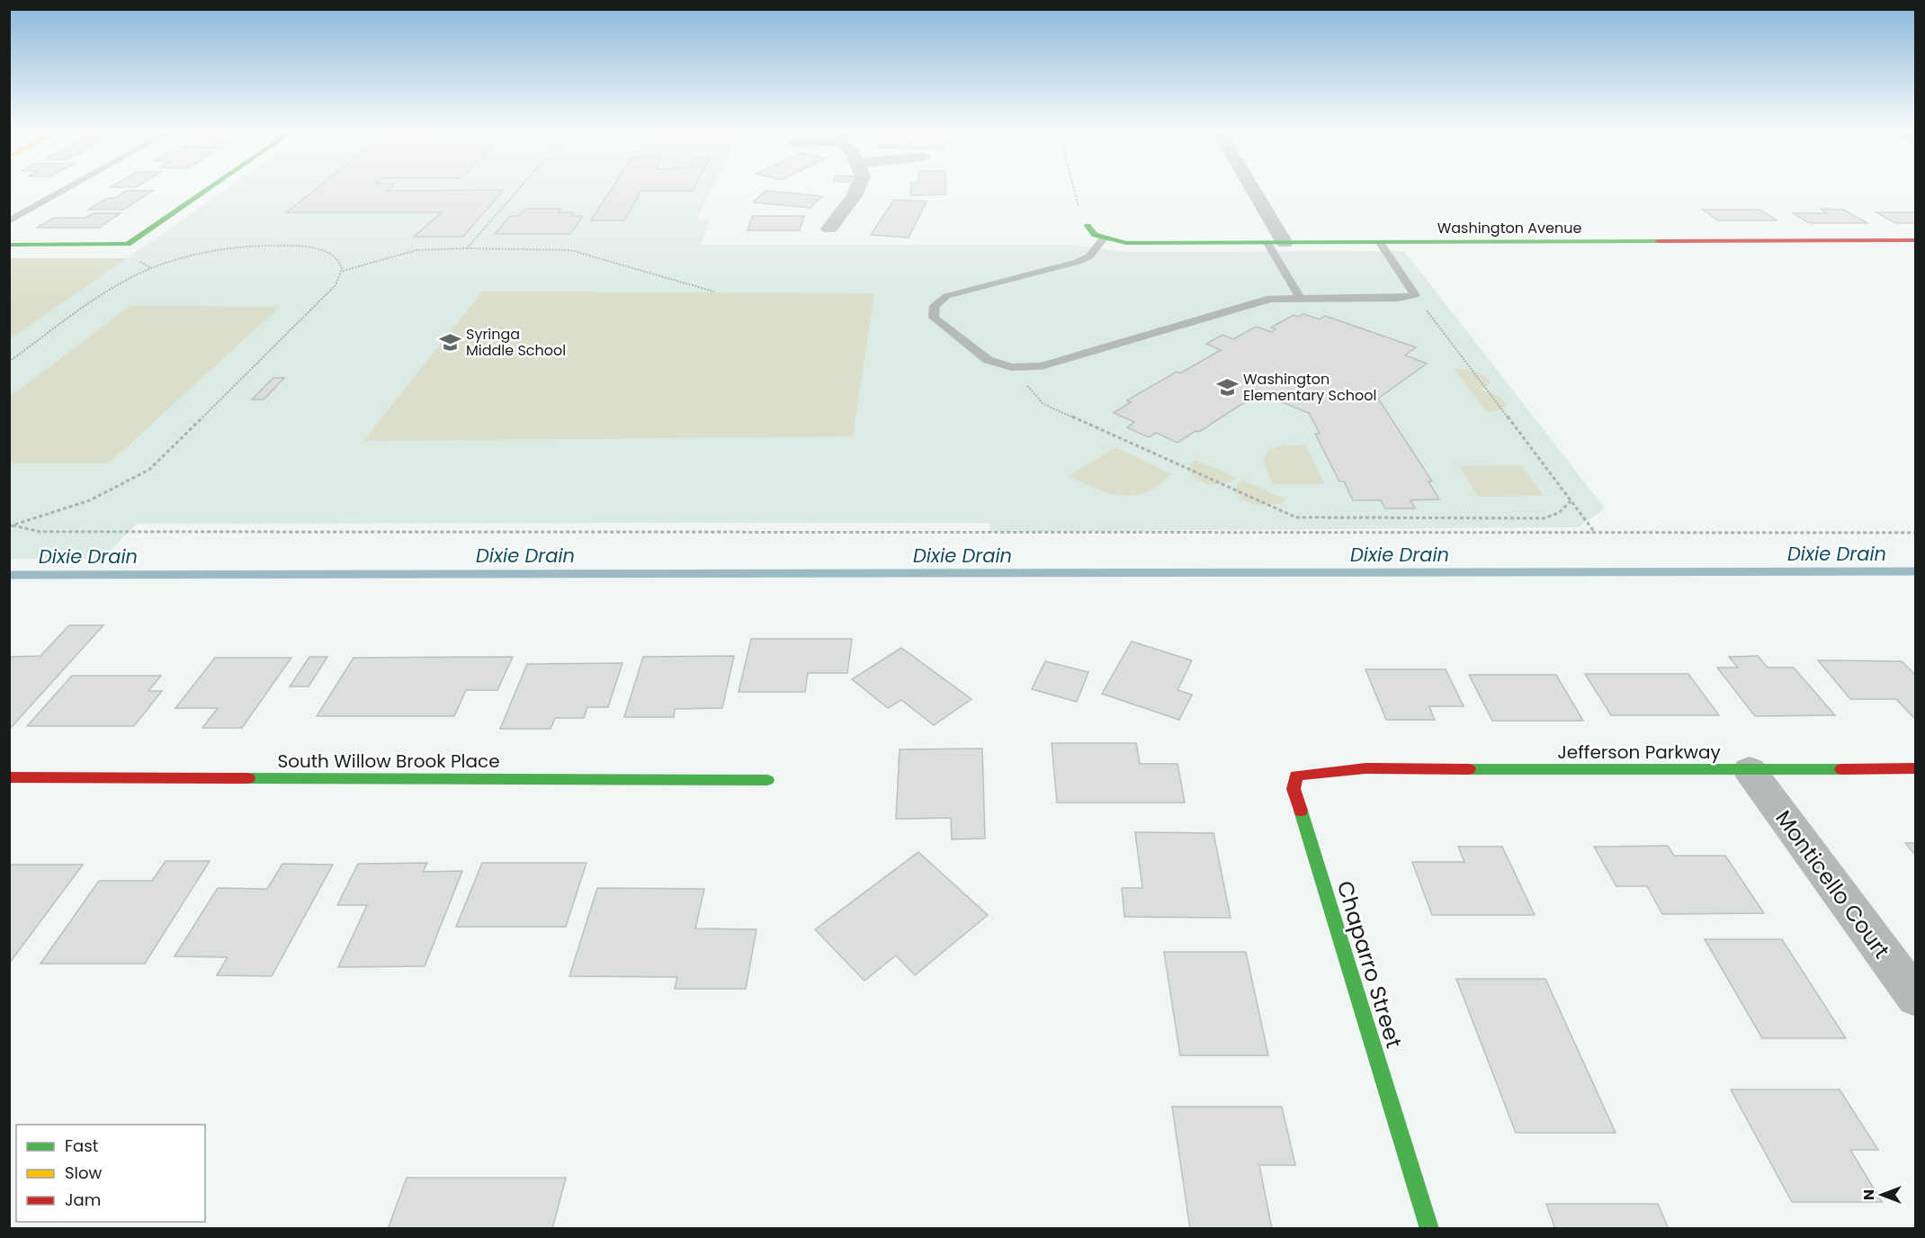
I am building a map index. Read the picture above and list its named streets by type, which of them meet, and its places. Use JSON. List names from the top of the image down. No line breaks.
{"streets":{"street":["Washington Avenue","Jefferson Parkway","South Willow Brook Place","Monticello Court","Chaparro Street"]},"crossings":[["Jefferson Parkway","Monticello Court"],["Jefferson Parkway","Chaparro Street"]],"water":["Dixie Drain"],"places":{"school or university":["Syringa Middle School","Washington Elementary School"]},"legend":["Fast","Slow","Jam"],"north":"left"}
